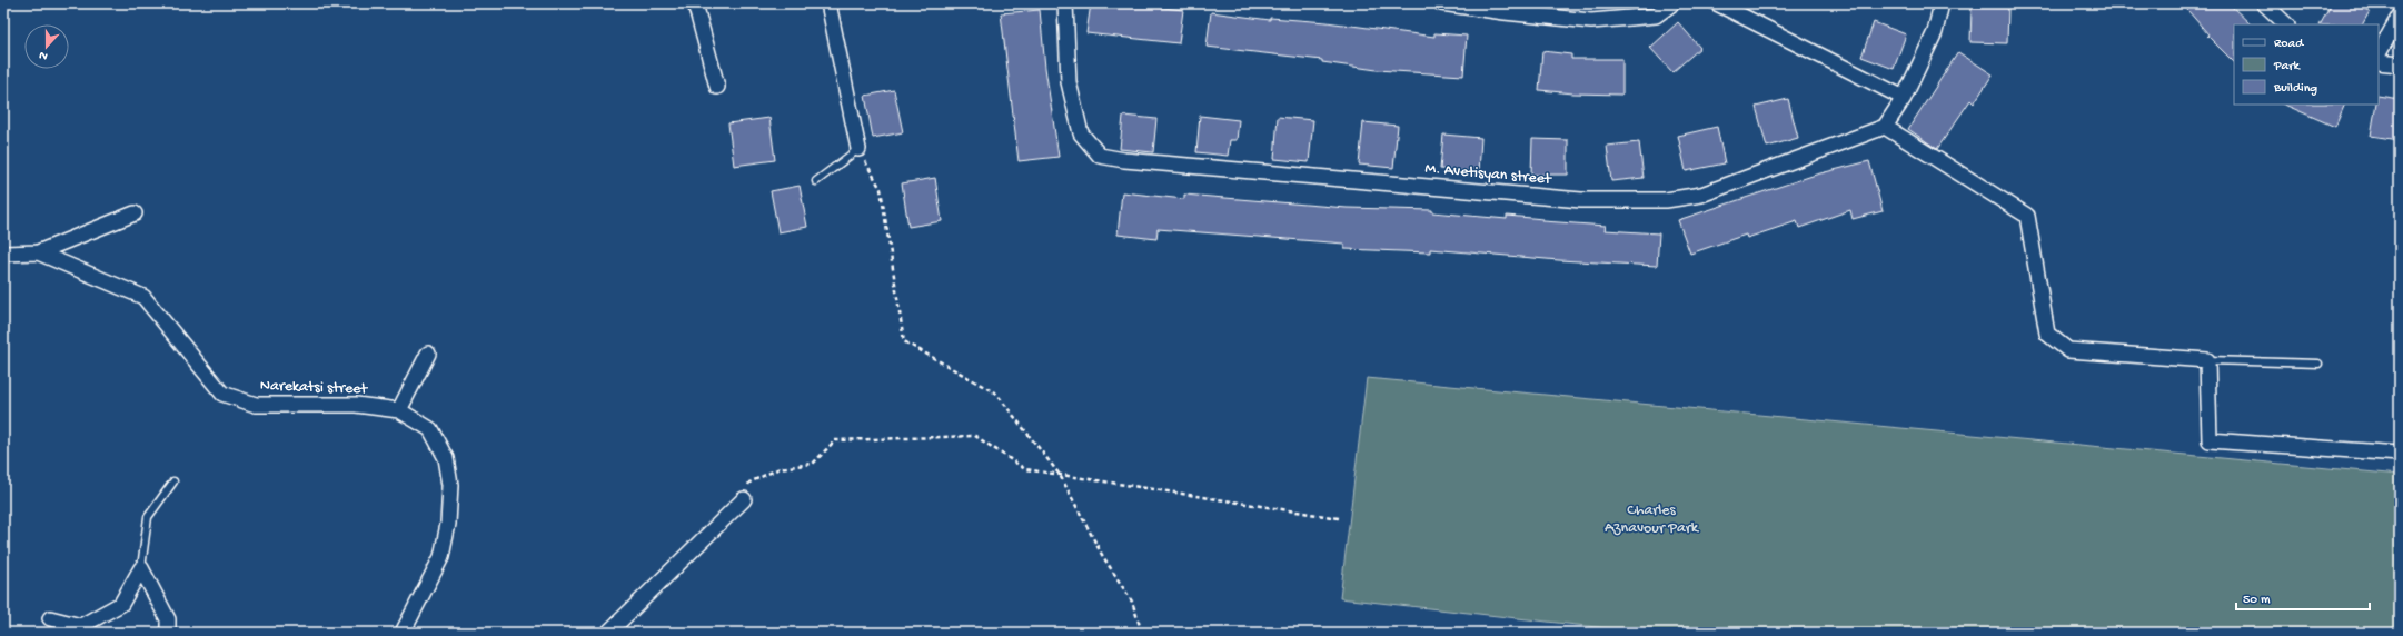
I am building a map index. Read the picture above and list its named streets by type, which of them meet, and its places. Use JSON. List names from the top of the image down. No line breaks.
{"streets":{"street":["M. Avetisyan street","Narekatsi street"]},"parks":["Charles Aznavour Park"],"legend":["Road","Park","Building"],"scale_bar":"50 m","north":"bottom"}
